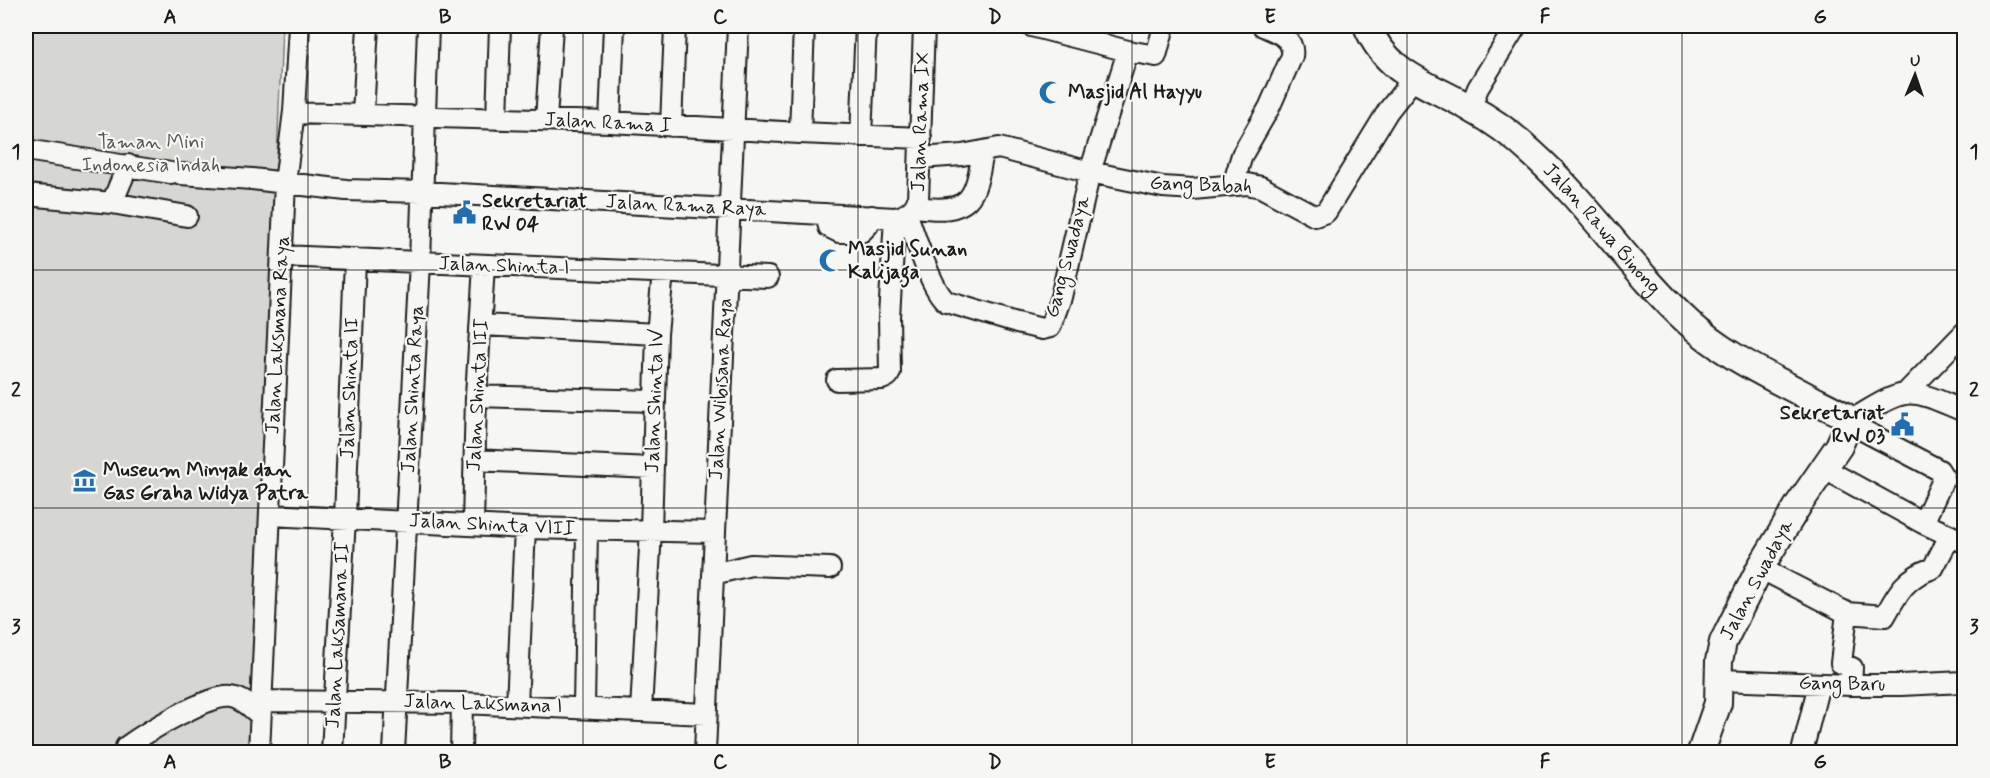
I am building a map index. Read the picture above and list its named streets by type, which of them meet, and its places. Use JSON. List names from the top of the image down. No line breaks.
{"streets":{"main road":["Jalan Rawa Binong","Jalan Swadaya"],"street":["Jalan Rama IX","Jalan Rama I","Gang Babah","Jalan Rama Raya","Gang Swadaya","Jalan Shinta I","Jalan Laksmana Raya","Jalan Shinta II","Jalan Shinta Raya","Jalan Wibisana Raya","Jalan Shinta III","Jalan Shinta IV","Jalan Shinta VIII","Jalan Laksamana II","Gang Baru","Jalan Laksmana I"]},"crossings":[["Jalan Rama IX","Jalan Rama I"],["Jalan Rama IX","Jalan Rama Raya"],["Jalan Rama IX","Gang Swadaya"],["Jalan Rama I","Gang Babah"],["Jalan Rama I","Jalan Rama Raya"],["Jalan Rama I","Jalan Laksmana Raya"],["Jalan Rama I","Jalan Shinta Raya"],["Jalan Rama I","Jalan Wibisana Raya"],["Gang Babah","Jalan Rama Raya"],["Gang Babah","Jalan Rawa Binong"],["Gang Babah","Gang Swadaya"],["Jalan Rama Raya","Gang Swadaya"],["Jalan Rama Raya","Jalan Laksmana Raya"],["Jalan Rama Raya","Jalan Shinta Raya"],["Jalan Rama Raya","Jalan Wibisana Raya"],["Jalan Rawa Binong","Jalan Swadaya"],["Jalan Shinta I","Jalan Laksmana Raya"],["Jalan Shinta I","Jalan Shinta II"],["Jalan Shinta I","Jalan Shinta Raya"],["Jalan Shinta I","Jalan Wibisana Raya"],["Jalan Shinta I","Jalan Shinta III"],["Jalan Shinta I","Jalan Shinta IV"],["Jalan Laksmana Raya","Jalan Shinta VIII"],["Jalan Laksmana Raya","Jalan Laksmana I"],["Jalan Shinta II","Jalan Shinta VIII"],["Jalan Shinta II","Jalan Laksamana II"],["Jalan Shinta Raya","Jalan Shinta VIII"],["Jalan Shinta Raya","Jalan Laksmana I"],["Jalan Wibisana Raya","Jalan Shinta VIII"],["Jalan Wibisana Raya","Jalan Laksmana I"],["Jalan Shinta III","Jalan Shinta VIII"],["Jalan Shinta IV","Jalan Shinta VIII"],["Jalan Shinta IV","Jalan Laksmana I"],["Jalan Shinta VIII","Jalan Laksamana II"],["Jalan Swadaya","Gang Baru"],["Jalan Laksamana II","Jalan Laksmana I"]],"parks":["Taman Mini Indonesia Indah"],"places":{"mosque":["Masjid Al Hayyu","Masjid Sunan Kalijaga"],"public building":["Sekretariat RW 04","Sekretariat RW 03"],"museum":["Museum Minyak dan Gas Graha Widya Patra"]},"north":"top","grid":{"columns":["A","B","C","D","E","F","G"],"rows":["1","2","3"]}}
